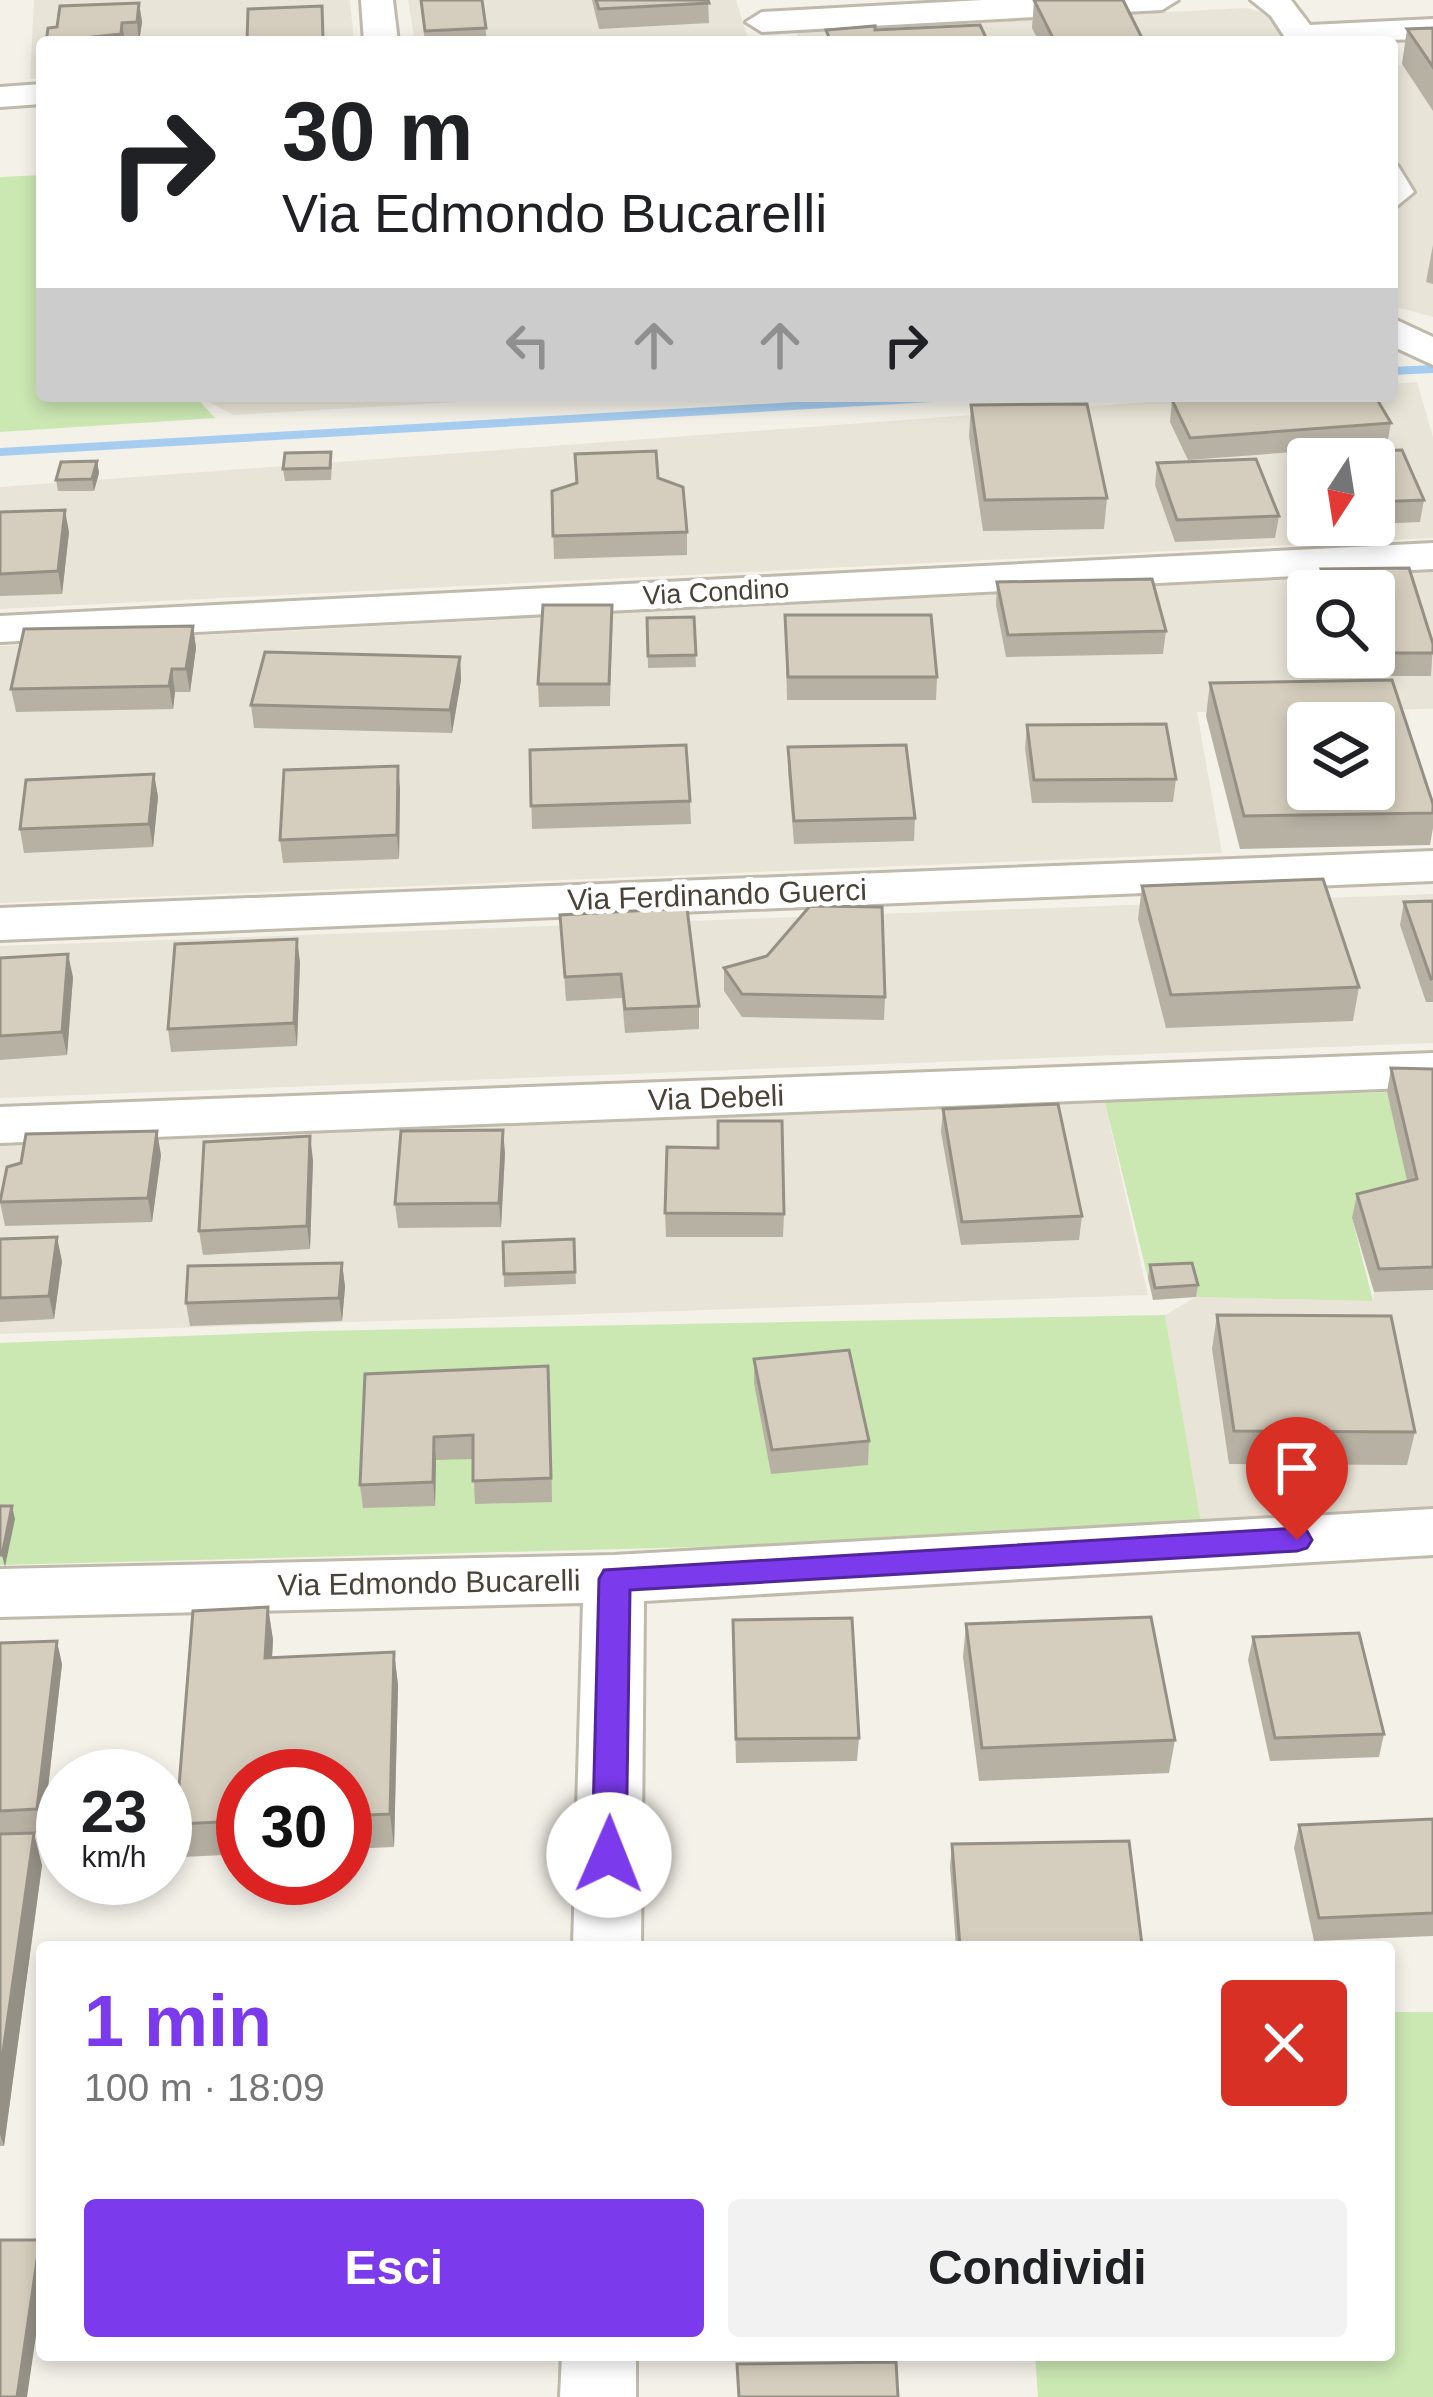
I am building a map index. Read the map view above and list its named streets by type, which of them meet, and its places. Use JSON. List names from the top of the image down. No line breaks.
{"streets":{"street":["Via Condino","Via Ferdinando Guerci","Via Debeli","Via Edmondo Bucarelli"]},"north":"bottom","page":{"turn":["30 m","Via Edmondo Bucarelli"],"speed":"23 km/h","limit":"30","heading":["1 min","100 m · 18:09"],"buttons":["Esci","Condividi"]}}
